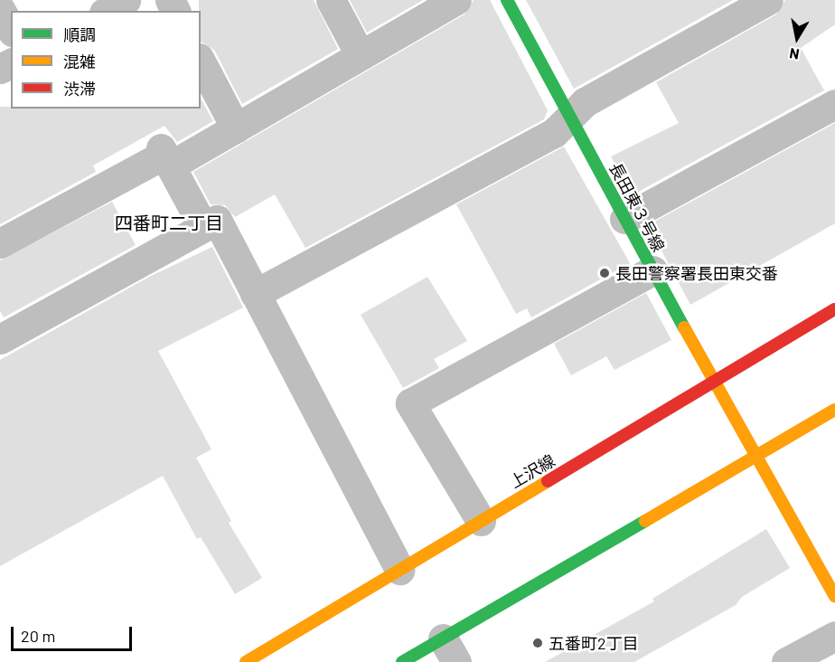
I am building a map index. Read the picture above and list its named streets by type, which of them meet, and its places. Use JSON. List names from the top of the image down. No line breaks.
{"streets":{"main road":["長田東３号線","上沢線"]},"crossings":[["長田東３号線","上沢線"]],"districts":["四番町二丁目"],"places":["長田警察署長田東交番","五番町2丁目"],"legend":["順調","混雑","渋滞"],"scale_bar":"20 m","north":"bottom"}
